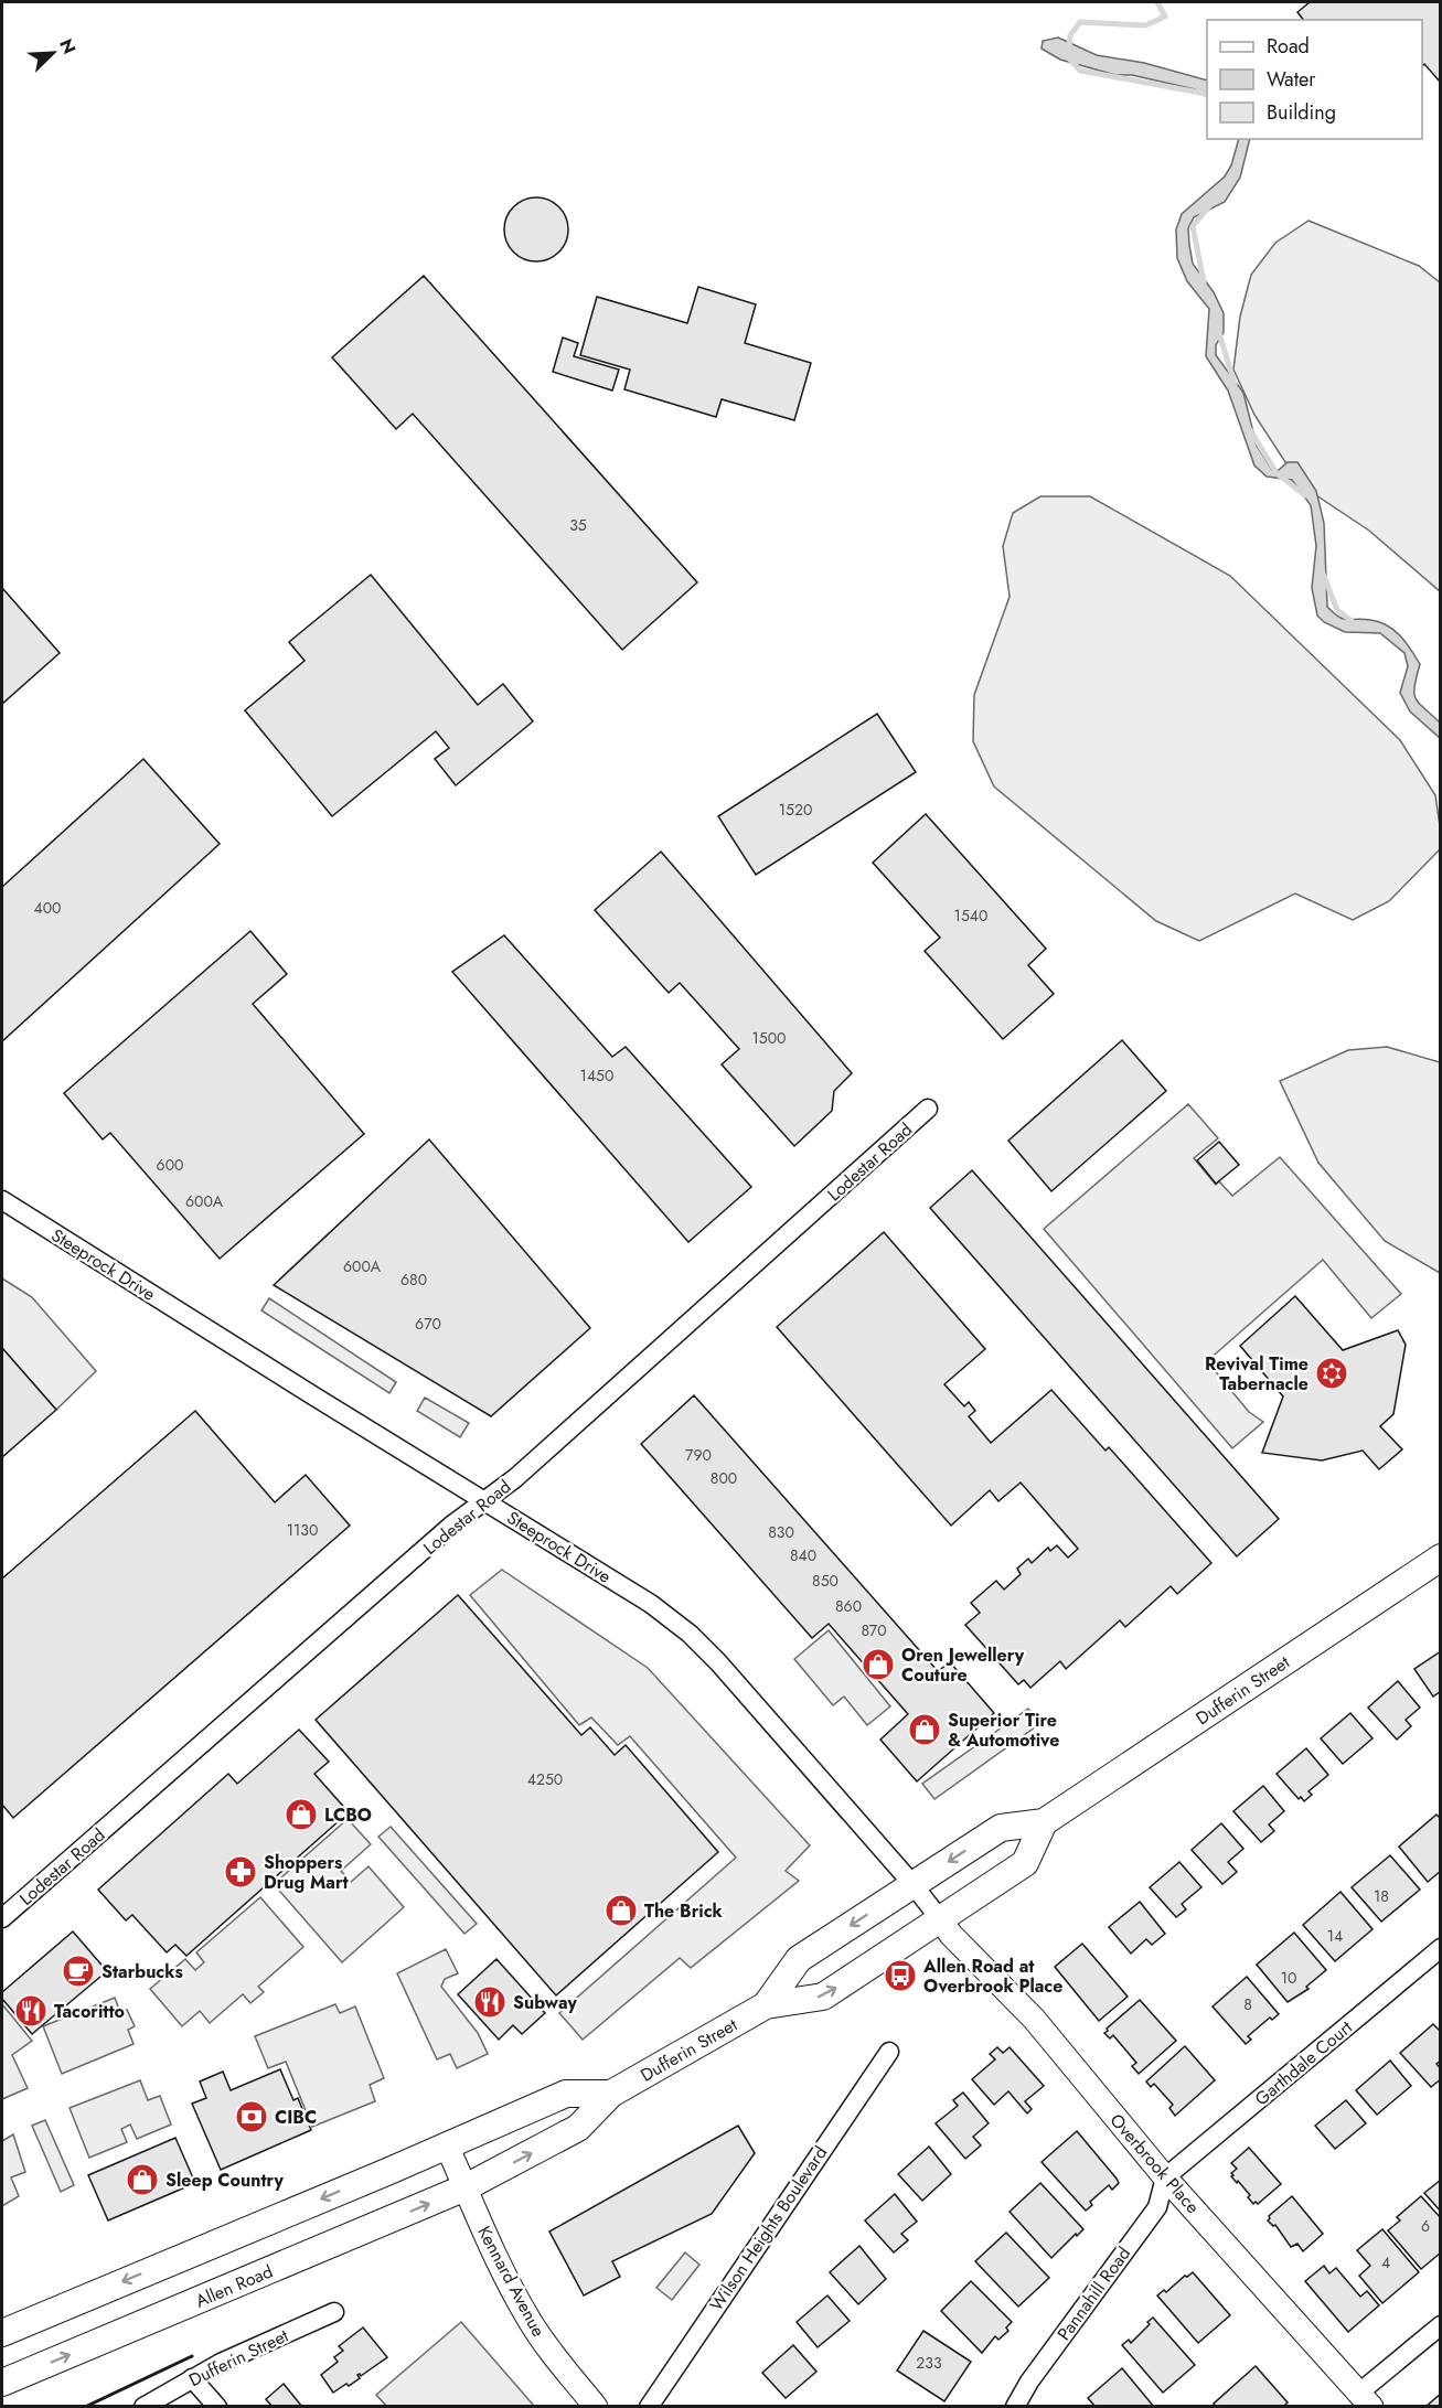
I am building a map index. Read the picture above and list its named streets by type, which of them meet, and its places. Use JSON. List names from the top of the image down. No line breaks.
{"streets":{"main road":["Dufferin Street","Allen Road"],"street":["Lodestar Road","Steeprock Drive","Garthdale Court","Overbrook Place","Wilson Heights Boulevard","Kennard Avenue","Pannahill Road"]},"crossings":[["Lodestar Road","Steeprock Drive"],["Steeprock Drive","Dufferin Street"],["Steeprock Drive","Overbrook Place"],["Dufferin Street","Overbrook Place"],["Dufferin Street","Kennard Avenue"],["Dufferin Street","Allen Road"],["Garthdale Court","Overbrook Place"],["Garthdale Court","Pannahill Road"],["Overbrook Place","Pannahill Road"],["Kennard Avenue","Allen Road"]],"places":{"synagogue":["Revival Time Tabernacle"],"shop":["Oren Jewellery Couture","Superior Tire & Automotive","LCBO","The Brick","Sleep Country"],"pharmacy":["Shoppers Drug Mart"],"cafe":["Starbucks"],"bus stop":["Allen Road at Overbrook Place"],"restaurant":["Subway","Tacoritto"],"bank":["CIBC"]},"house_numbers":["35","1520","400","1540","1500","1450","600","600A","600A","680","670","790","800","1130","830","840","850","860","870","4250","18","14","10","8","6","4","233"],"legend":["Road","Water","Building"],"north":"top right"}
